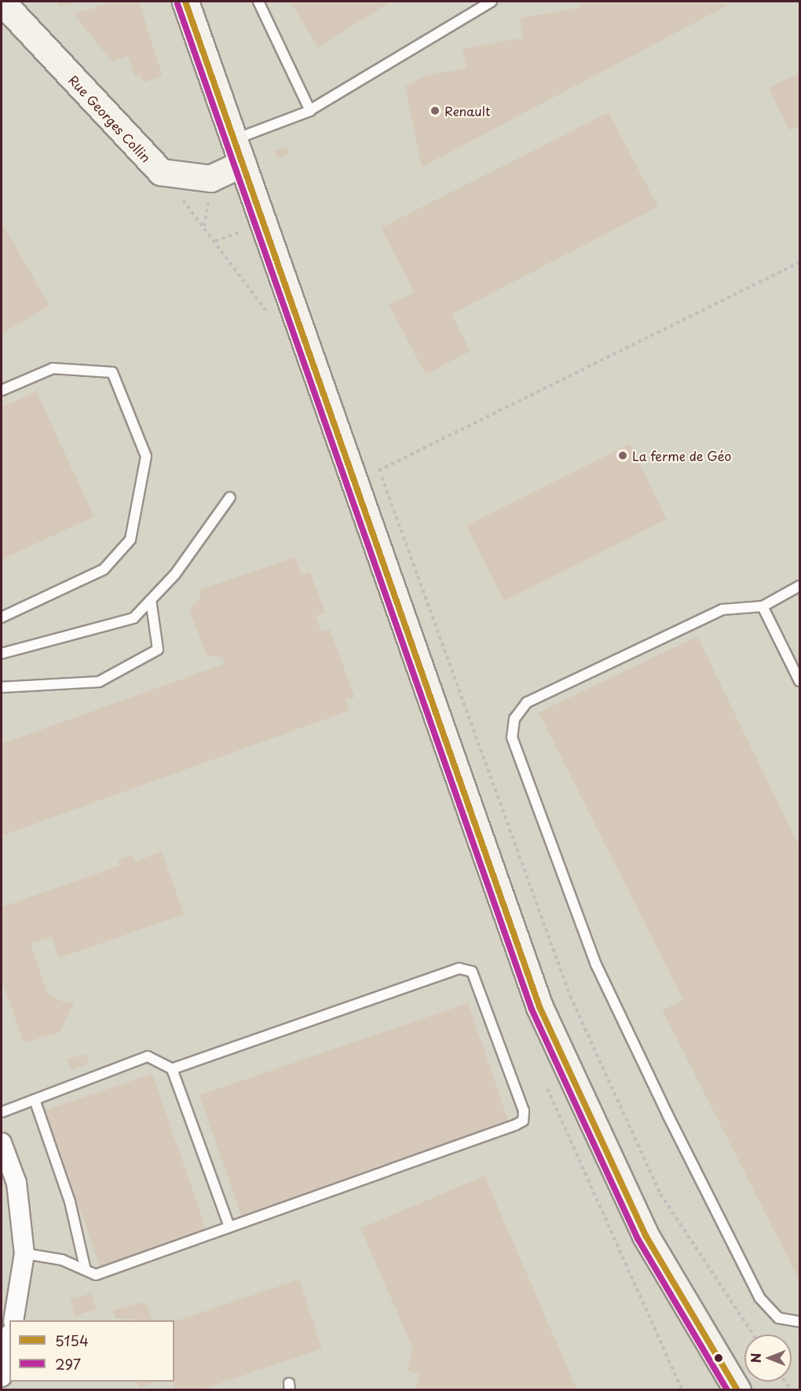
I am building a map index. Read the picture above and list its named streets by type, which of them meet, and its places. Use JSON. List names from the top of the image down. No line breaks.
{"streets":{"main road":["Rue Georges Collin"]},"places":["Renault","La ferme de Géo"],"lines":["transit line 5154","transit line 297"],"legend":["5154","297"],"north":"left"}
